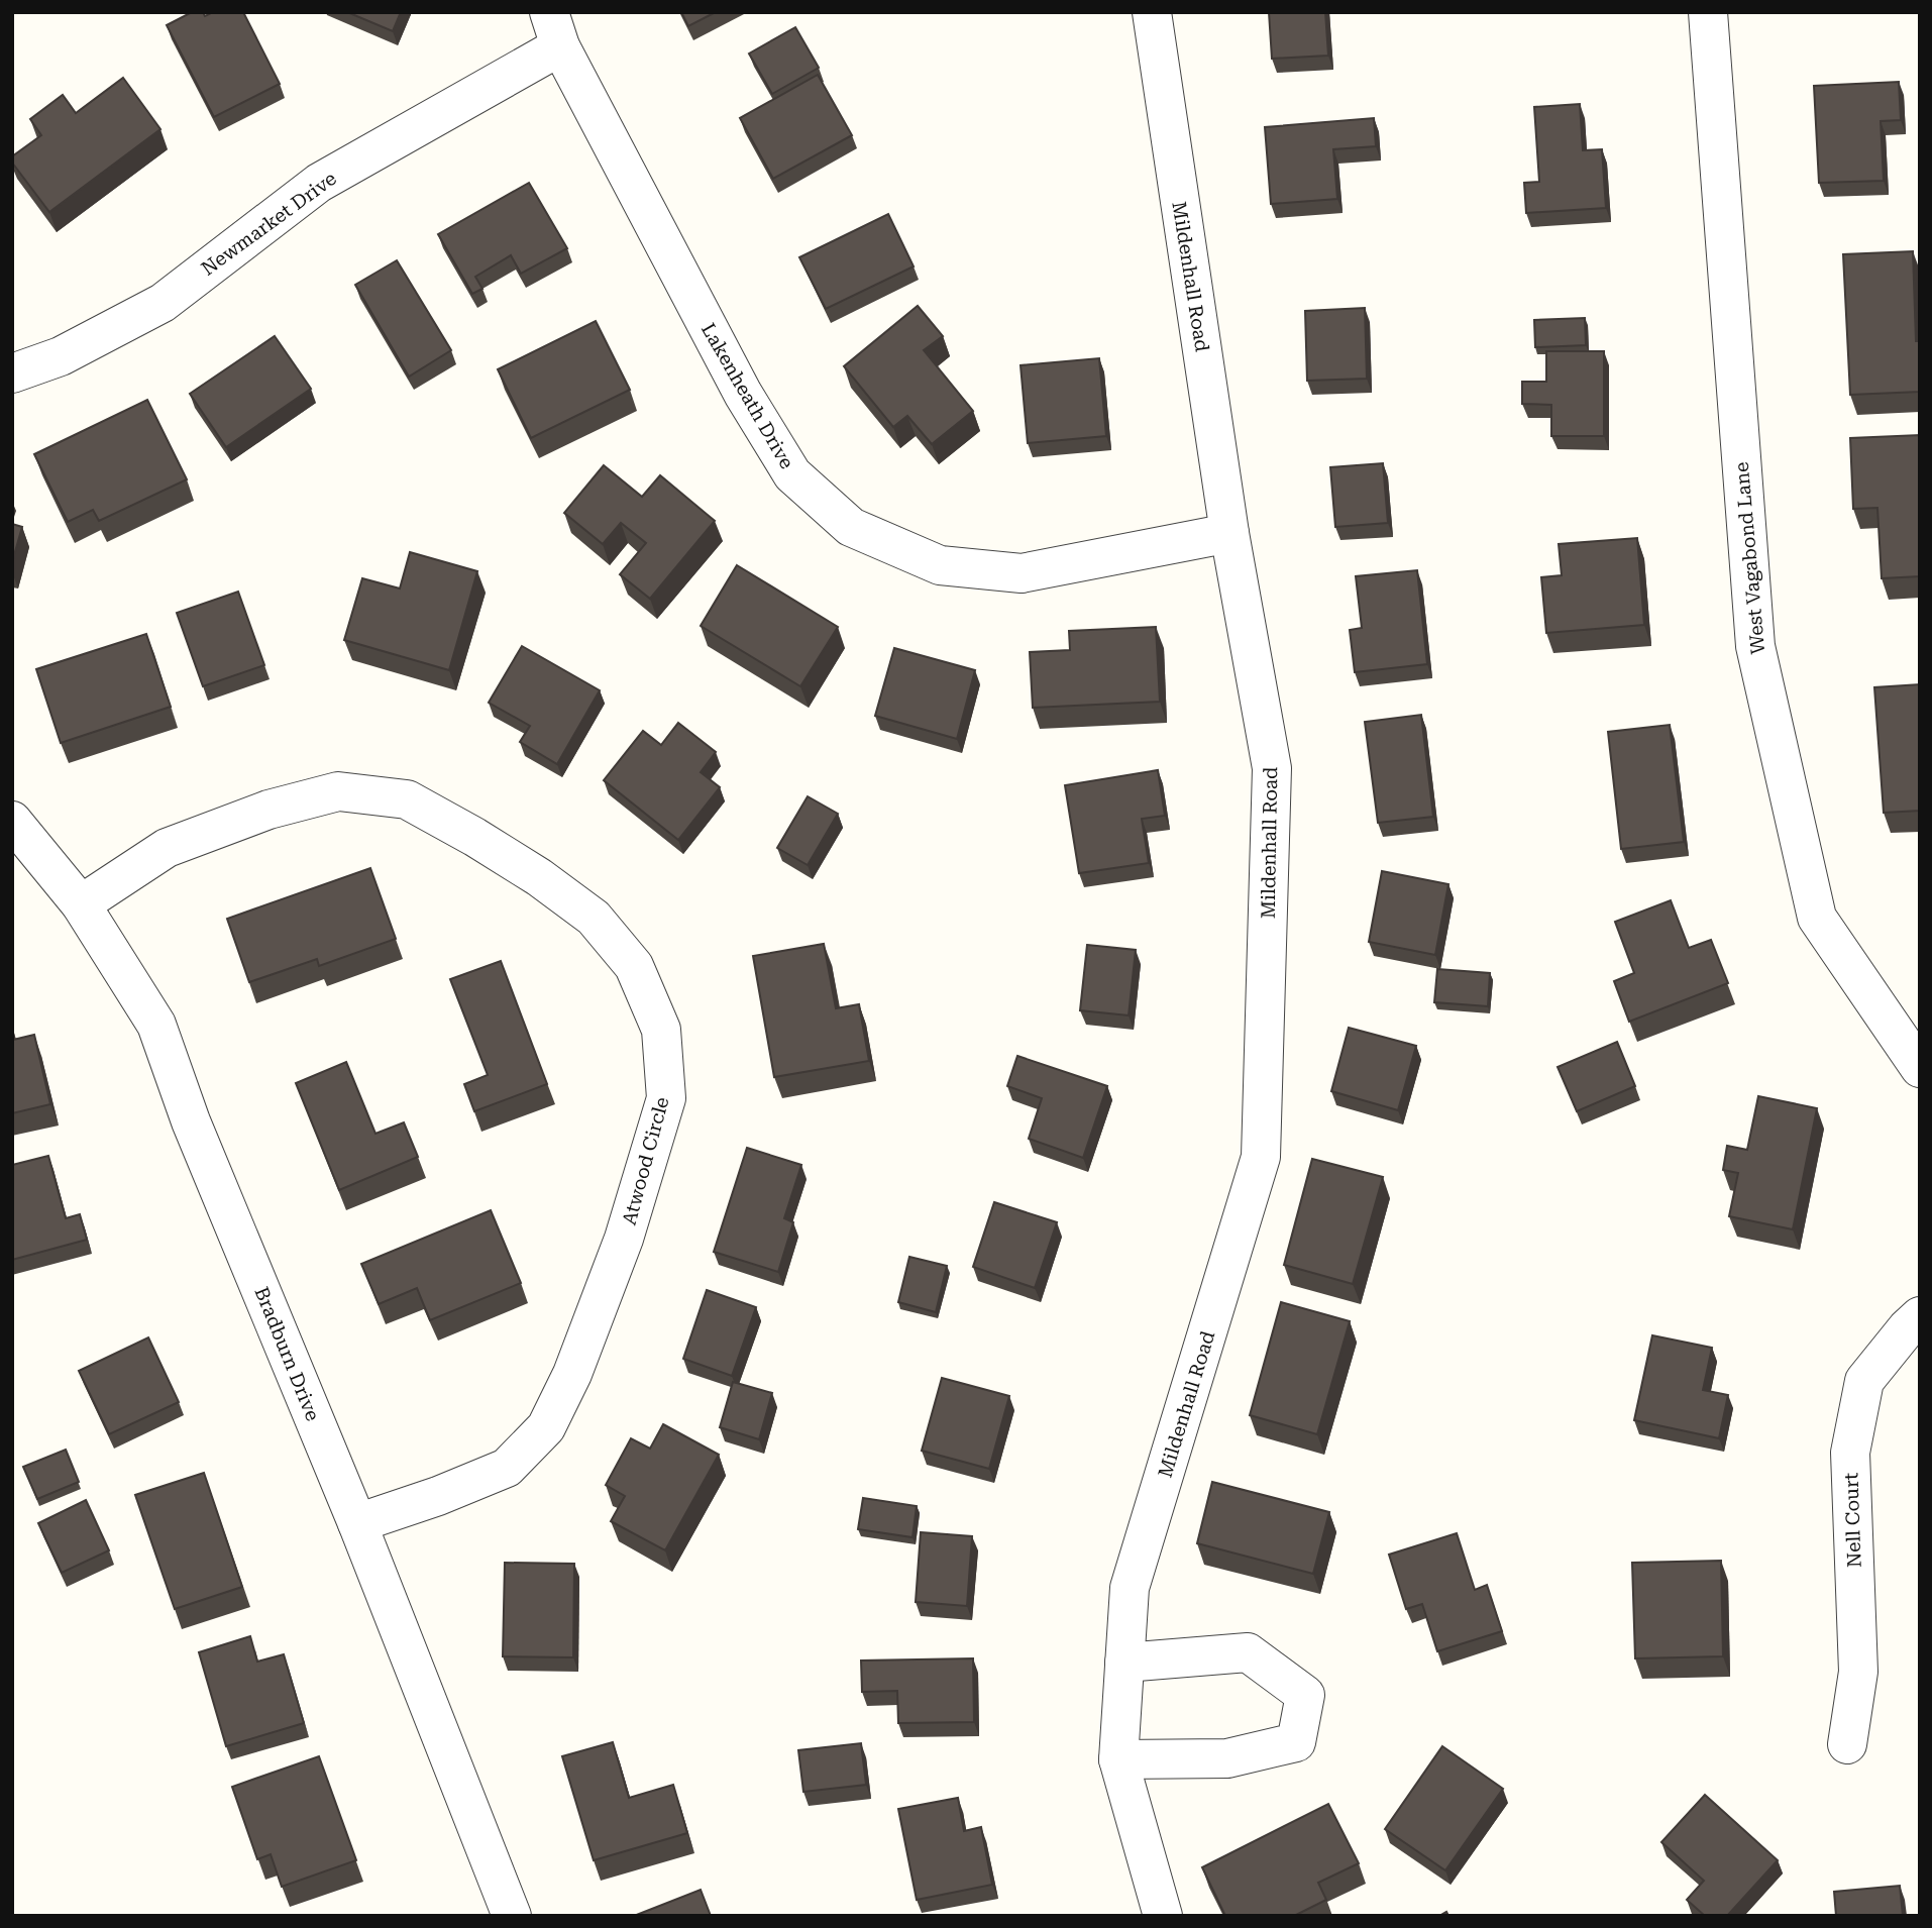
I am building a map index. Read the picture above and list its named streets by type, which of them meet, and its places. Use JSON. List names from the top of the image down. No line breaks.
{"streets":{"street":["Newmarket Drive","Mildenhall Road","Lakenheath Drive","West Vagabond Lane","Atwood Circle","Bradburn Drive","Nell Court"]},"crossings":[["Newmarket Drive","Lakenheath Drive"],["Mildenhall Road","Lakenheath Drive"],["Atwood Circle","Bradburn Drive"]]}
